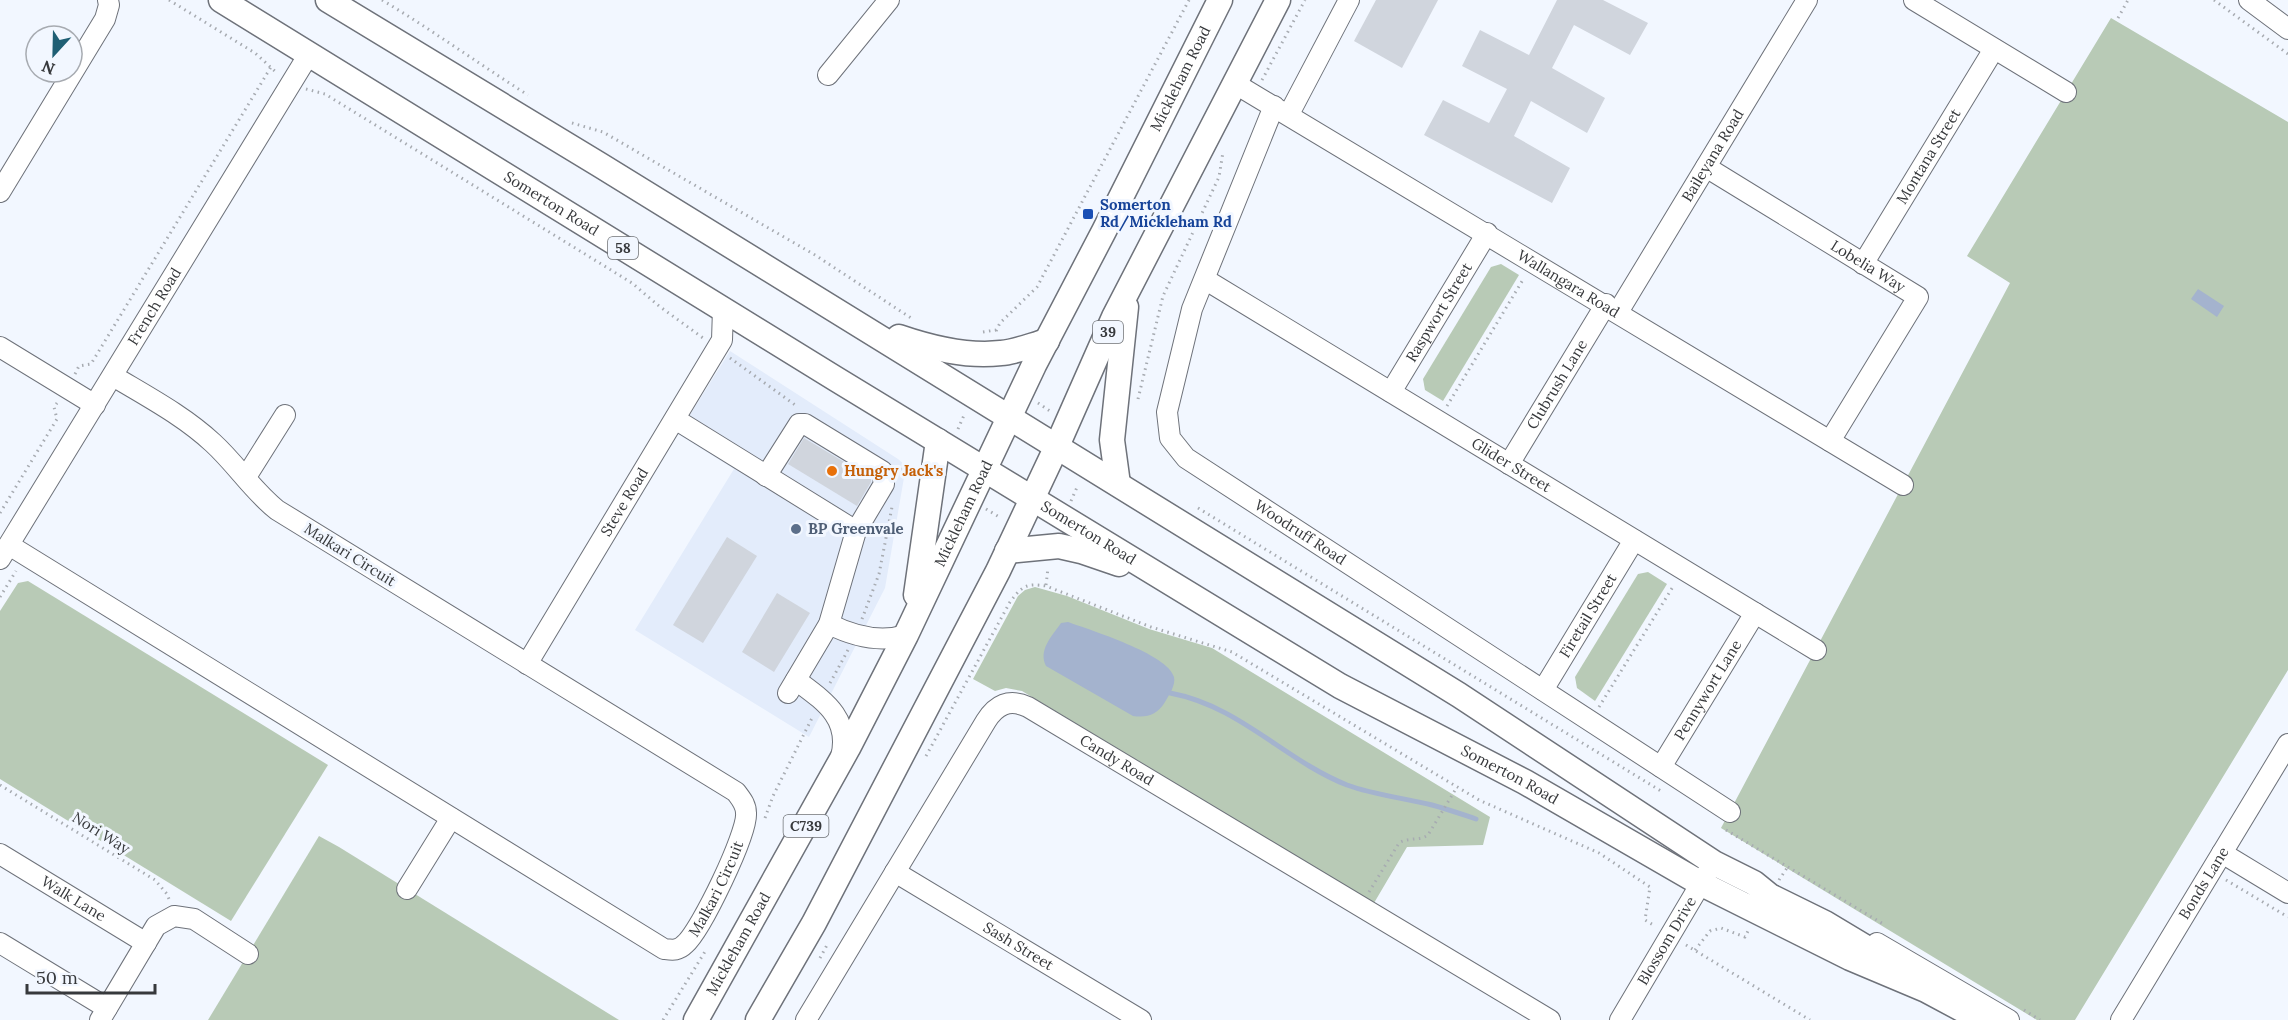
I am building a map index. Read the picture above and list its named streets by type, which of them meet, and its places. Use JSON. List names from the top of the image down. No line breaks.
{"streets":{"main road":["Mickleham Road","Somerton Road","58","39","C739"],"street":["Baileyana Road","Montana Street","Lobelia Way","Wallangara Road","French Road","Raspwort Street","Clubrush Lane","Glider Street","Steve Road","Woodruff Road","Malkari Circuit","Firetail Street","Pennywort Lane","Candy Road","Bonds Lane","Walk Lane","Blossom Drive","Sash Street"],"path":["Nori Way"]},"crossings":[["Mickleham Road","Somerton Road"],["Baileyana Road","Lobelia Way"],["Baileyana Road","Wallangara Road"],["Baileyana Road","Clubrush Lane"],["Montana Street","Lobelia Way"],["Somerton Road","French Road"],["Somerton Road","39"],["Somerton Road","Blossom Drive"],["Lobelia Way","Wallangara Road"],["Wallangara Road","Raspwort Street"],["Wallangara Road","39"],["Wallangara Road","Clubrush Lane"],["Wallangara Road","Woodruff Road"],["French Road","Malkari Circuit"],["Raspwort Street","Glider Street"],["Clubrush Lane","Glider Street"],["Glider Street","Woodruff Road"],["Glider Street","Firetail Street"],["Glider Street","Pennywort Lane"],["Steve Road","Malkari Circuit"],["Woodruff Road","Firetail Street"],["Woodruff Road","Pennywort Lane"],["Candy Road","Sash Street"]],"places":{"transit":["Somerton Rd/Mickleham Rd"],"other":["Hungry Jack's","BP Greenvale"]},"scale_bar":"50 m","north":"bottom"}
